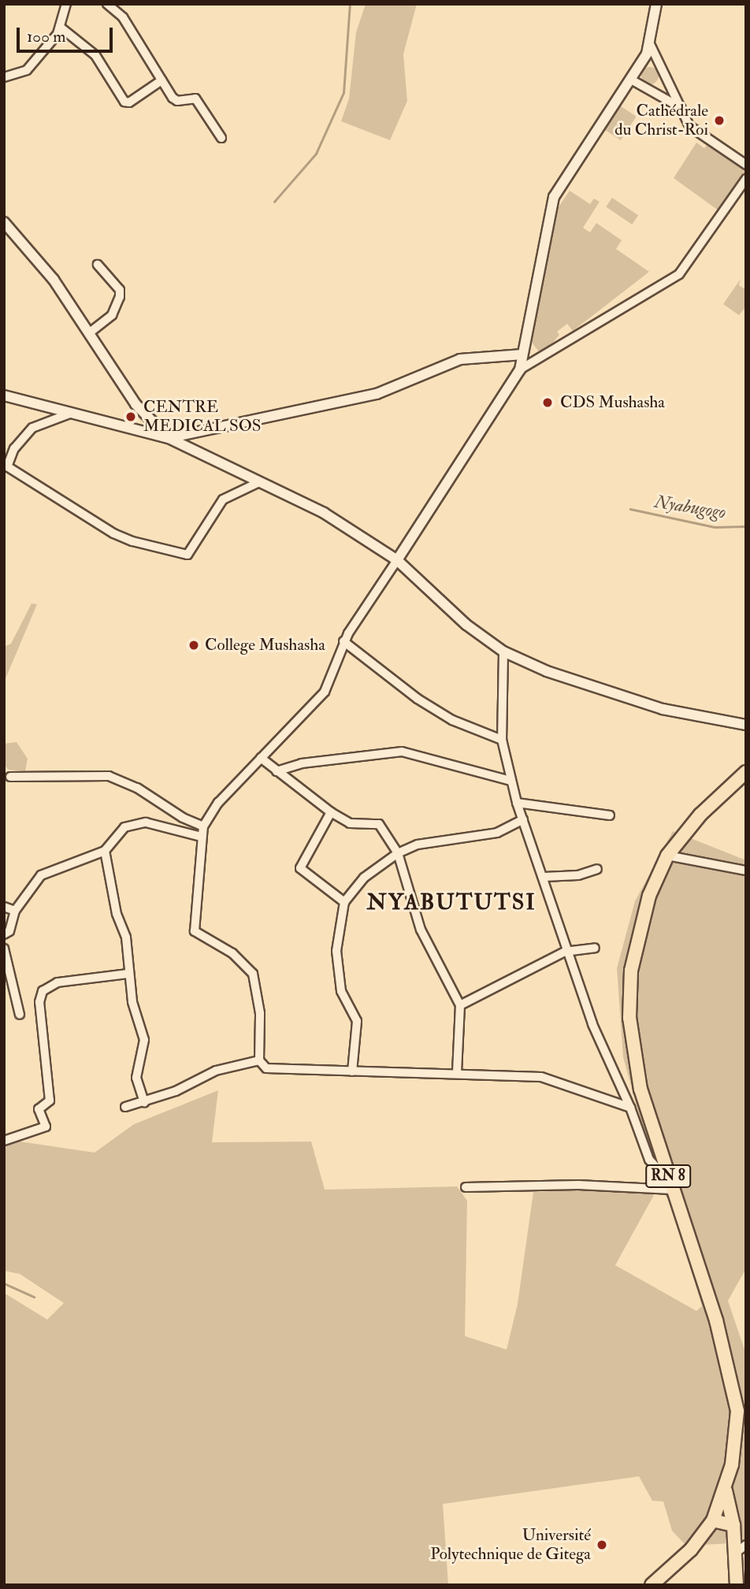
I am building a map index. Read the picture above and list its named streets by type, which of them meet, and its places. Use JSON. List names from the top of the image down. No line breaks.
{"streets":{"main road":["RN 8"]},"districts":["NYABUTUTSI"],"water":["Nyabugogo"],"places":["Cathédrale du Christ-Roi","CDS Mushasha","CENTRE MEDICAL SOS","College Mushasha","Université Polytechnique de Gitega"],"scale_bar":"100 m"}
